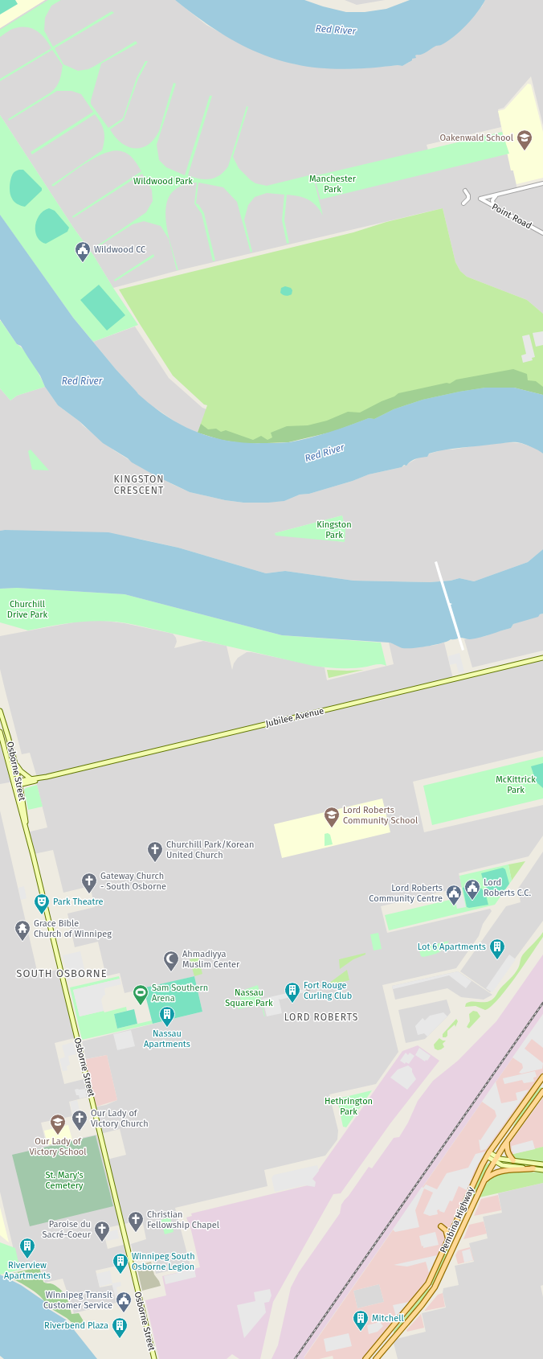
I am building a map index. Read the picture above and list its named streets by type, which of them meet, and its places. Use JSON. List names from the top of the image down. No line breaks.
{"streets":{"main road":["Jubilee Avenue","Osborne Street","Pembina Highway"],"street":["Point Road"]},"crossings":[["Jubilee Avenue","Osborne Street"]],"districts":["KINGSTON CRESCENT","SOUTH OSBORNE","LORD ROBERTS"],"water":["Red River"],"parks":["Manchester Park","Wildwood Park","Kingston Park","Churchill Drive Park","McKittrick Park","Nassau Square Park","Hethrington Park","St. Mary's Cemetery"],"places":{"school or university":["Oakenwald School","Lord Roberts Community School","Our Lady of Victory School"],"public building":["Wildwood CC","Lord Roberts C.C.","Lord Roberts Community Centre","Winnipeg Transit Customer Service"],"church":["Churchill Park/Korean United Church","Gateway Church - South Osborne","Our Lady of Victory Church","Christian Fellowship Chapel","Paroise du Sacré-Coeur"],"theatre":["Park Theatre"],"temple":["Grace Bible Church of Winnipeg"],"building":["Lot 6 Apartments","Fort Rouge Curling Club","Nassau Apartments","Riverview Apartments","Winnipeg South Osborne Legion","Mitchell","Riverbend Plaza"],"mosque":["Ahmadiyya Muslim Center"],"sports":["Sam Southern Arena"]}}
